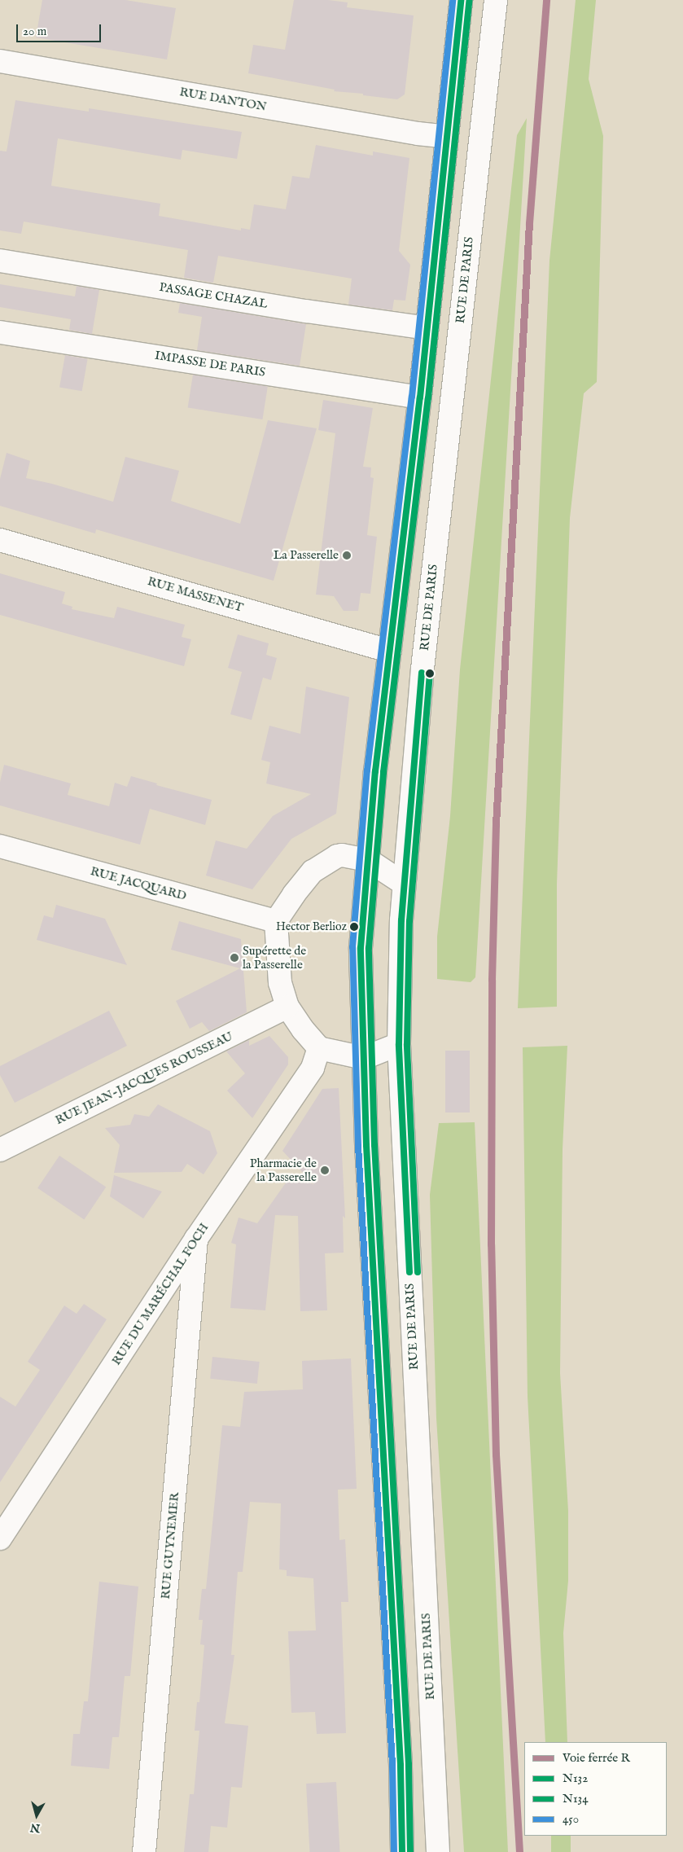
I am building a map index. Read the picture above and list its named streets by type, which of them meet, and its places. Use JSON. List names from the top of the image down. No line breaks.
{"streets":{"street":["RUE DANTON","RUE DE PARIS","PASSAGE CHAZAL","IMPASSE DE PARIS","RUE MASSENET","RUE JACQUARD","RUE JEAN-JACQUES ROUSSEAU","RUE DU MARÉCHAL FOCH","RUE GUYNEMER"]},"crossings":[["RUE DU MARÉCHAL FOCH","RUE GUYNEMER"]],"places":["La Passerelle","Hector Berlioz","Supérette de la Passerelle","Pharmacie de la Passerelle"],"lines":["rail line R","transit line N132","transit line 450","transit line N134"],"legend":["Voie ferrée R","N132","N134","450"],"scale_bar":"20 m","north":"bottom"}
